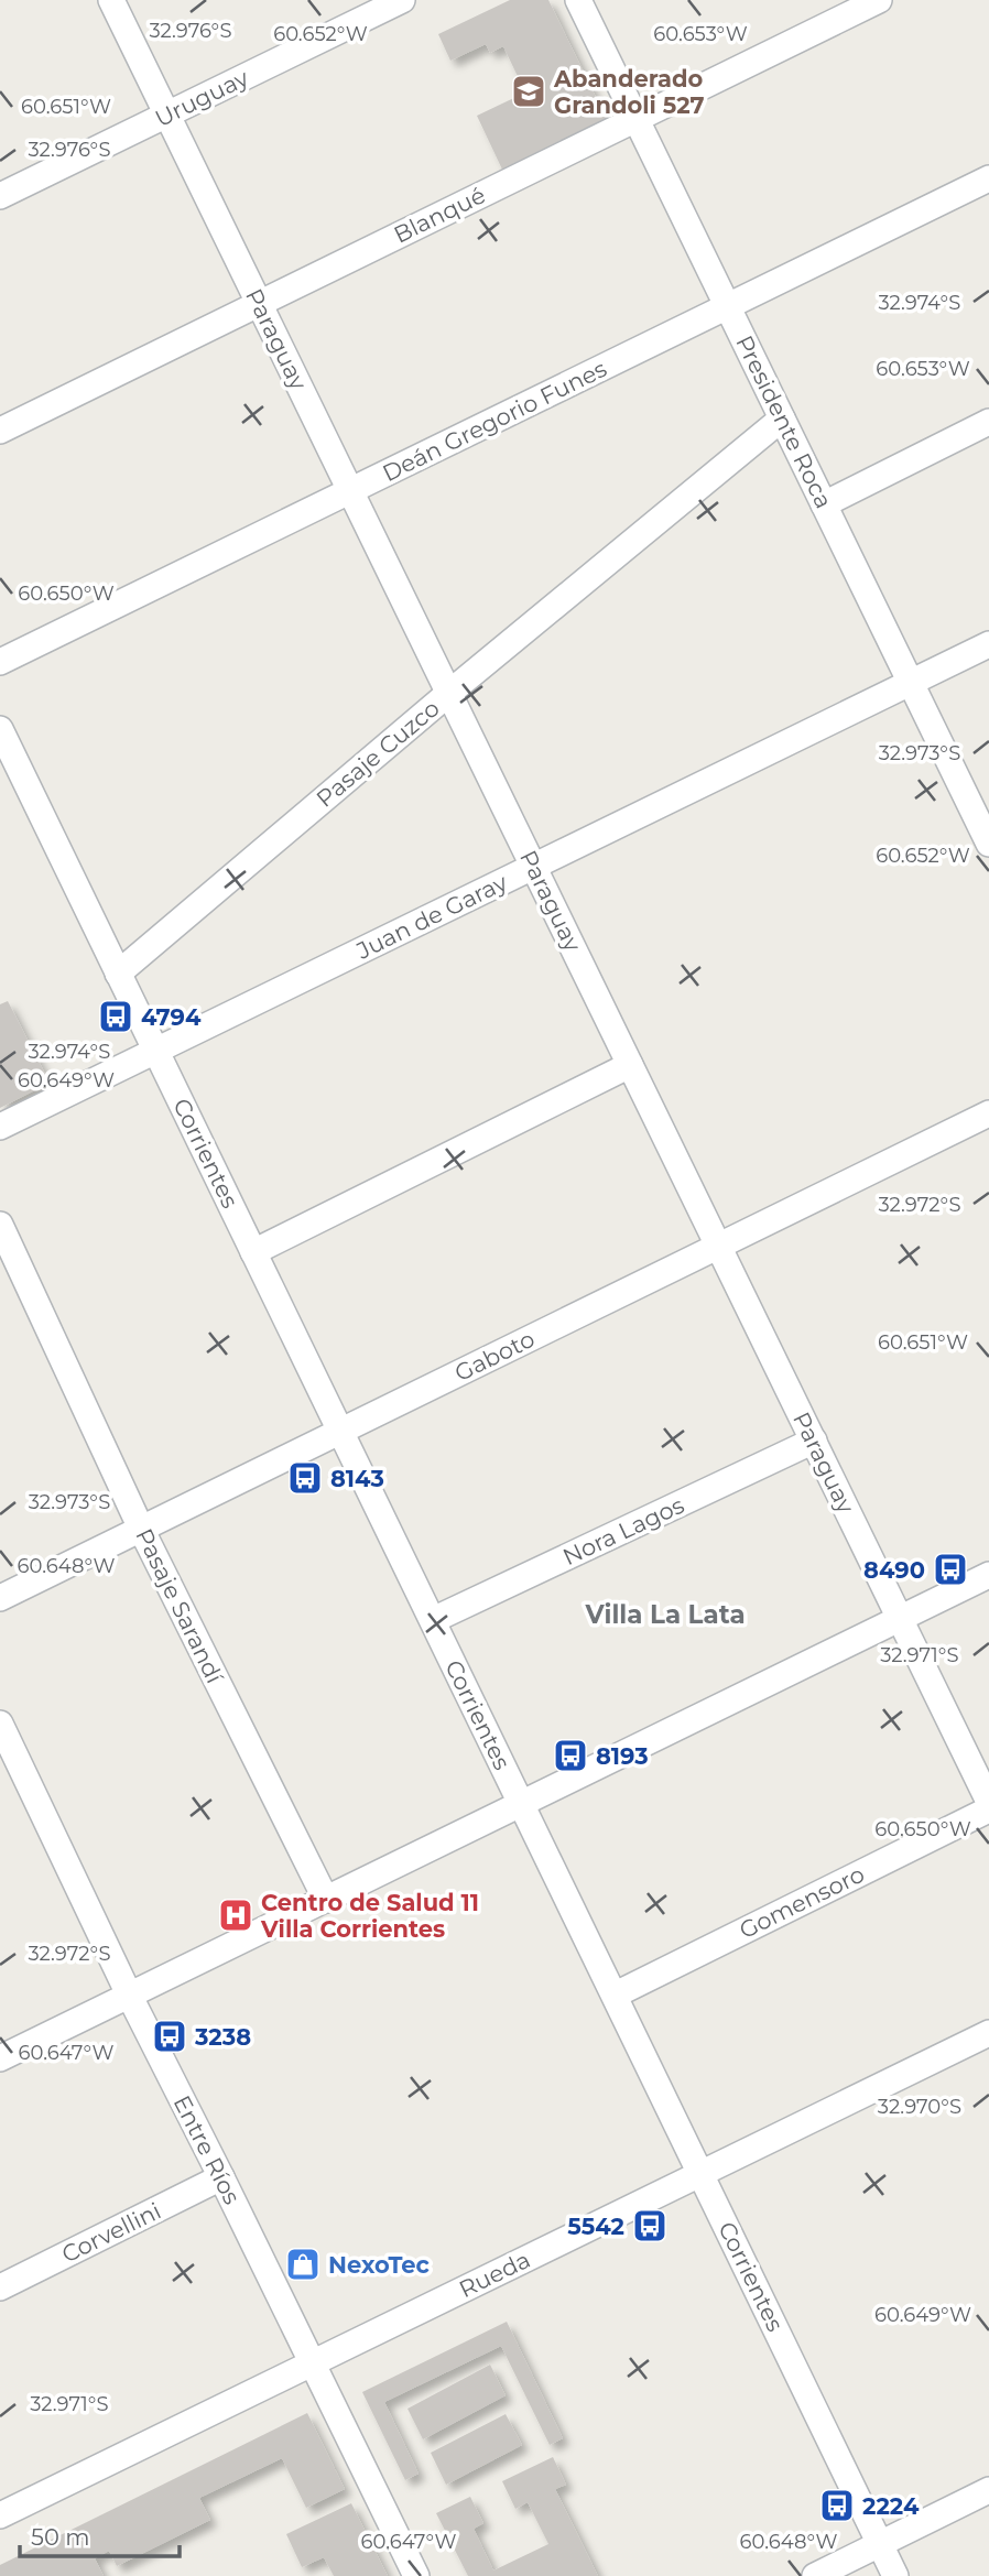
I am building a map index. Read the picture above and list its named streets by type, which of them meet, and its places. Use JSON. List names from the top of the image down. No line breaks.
{"streets":{"street":["Uruguay","Blanqué","Paraguay","Deán Gregorio Funes","Presidente Roca","Pasaje Cuzco","Juan de Garay","Corrientes","Gaboto","Nora Lagos","Pasaje Sarandí","Gomensoro","Entre Ríos","Corvellini","Rueda"]},"crossings":[["Uruguay","Paraguay"],["Blanqué","Paraguay"],["Blanqué","Presidente Roca"],["Paraguay","Deán Gregorio Funes"],["Paraguay","Pasaje Cuzco"],["Paraguay","Juan de Garay"],["Paraguay","Gaboto"],["Paraguay","Nora Lagos"],["Deán Gregorio Funes","Presidente Roca"],["Presidente Roca","Pasaje Cuzco"],["Presidente Roca","Juan de Garay"],["Pasaje Cuzco","Corrientes"],["Juan de Garay","Corrientes"],["Corrientes","Gaboto"],["Corrientes","Nora Lagos"],["Corrientes","Gomensoro"],["Corrientes","Rueda"],["Gaboto","Pasaje Sarandí"],["Entre Ríos","Corvellini"],["Entre Ríos","Rueda"]],"districts":["Villa La Lata"],"places":{"school or university":["Abanderado Grandoli 527"],"bus stop":["4794","8143","8490","8193","3238","5542","2224"],"hospital":["Centro de Salud 11 Villa Corrientes"],"shop":["NexoTec"]},"scale_bar":"50 m","coordinates":["32.976°S","60.652°W","60.653°W","60.651°W","32.974°S","60.650°W","32.973°S","60.649°W","32.972°S","60.648°W","32.971°S","60.647°W","32.970°S"]}
